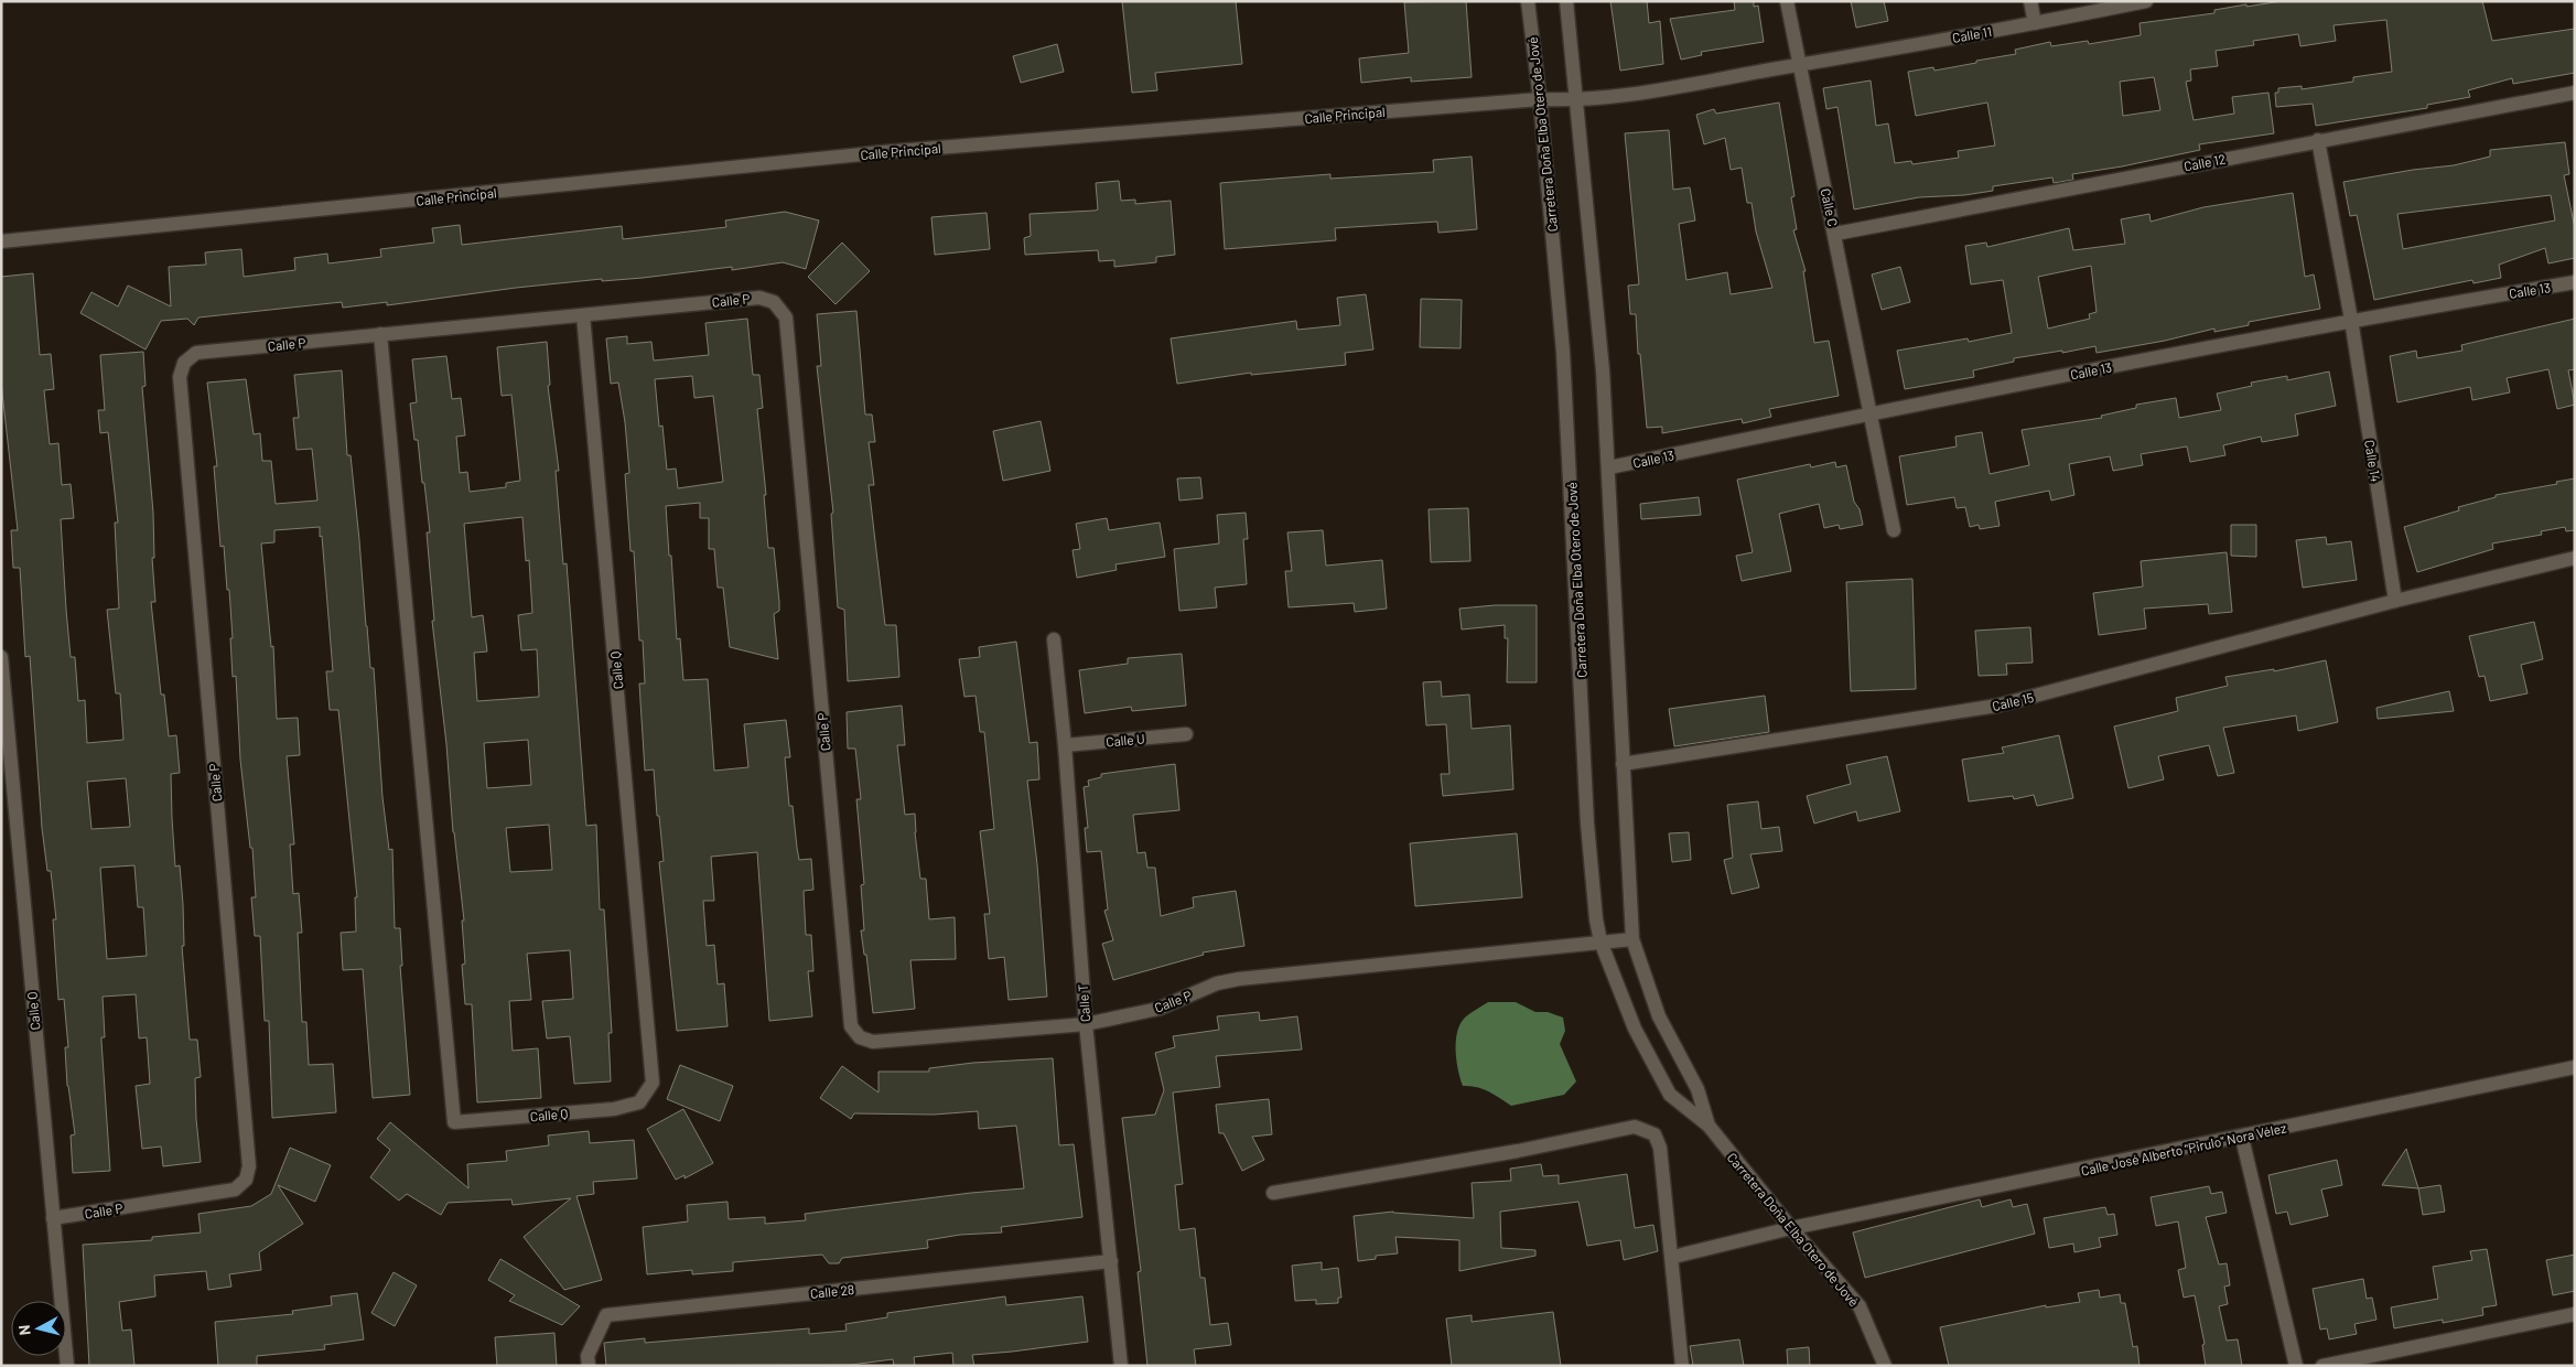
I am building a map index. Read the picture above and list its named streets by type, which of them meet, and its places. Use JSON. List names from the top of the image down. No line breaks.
{"streets":{"street":["Calle 11","Calle Principal","Carretera Doña Elba Otero de Jové","Calle 12","Calle C","Calle 13","Calle P","Calle 14","Calle Q","Calle 15","Calle U","Calle T","Calle O","Calle José Alberto \"Pirulo\" Nora Vélez","Calle 28"]},"crossings":[["Calle 11","Calle Principal"],["Calle 11","Calle C"],["Calle Principal","Carretera Doña Elba Otero de Jové"],["Calle Principal","Calle C"],["Carretera Doña Elba Otero de Jové","Calle 13"],["Carretera Doña Elba Otero de Jové","Calle P"],["Carretera Doña Elba Otero de Jové","Calle 15"],["Carretera Doña Elba Otero de Jové","Calle José Alberto \"Pirulo\" Nora Vélez"],["Calle 12","Calle C"],["Calle 12","Calle 14"],["Calle C","Calle 13"],["Calle 13","Calle 14"],["Calle P","Calle Q"],["Calle P","Calle T"],["Calle P","Calle O"],["Calle 14","Calle 15"],["Calle U","Calle T"],["Calle T","Calle 28"]],"north":"left"}
